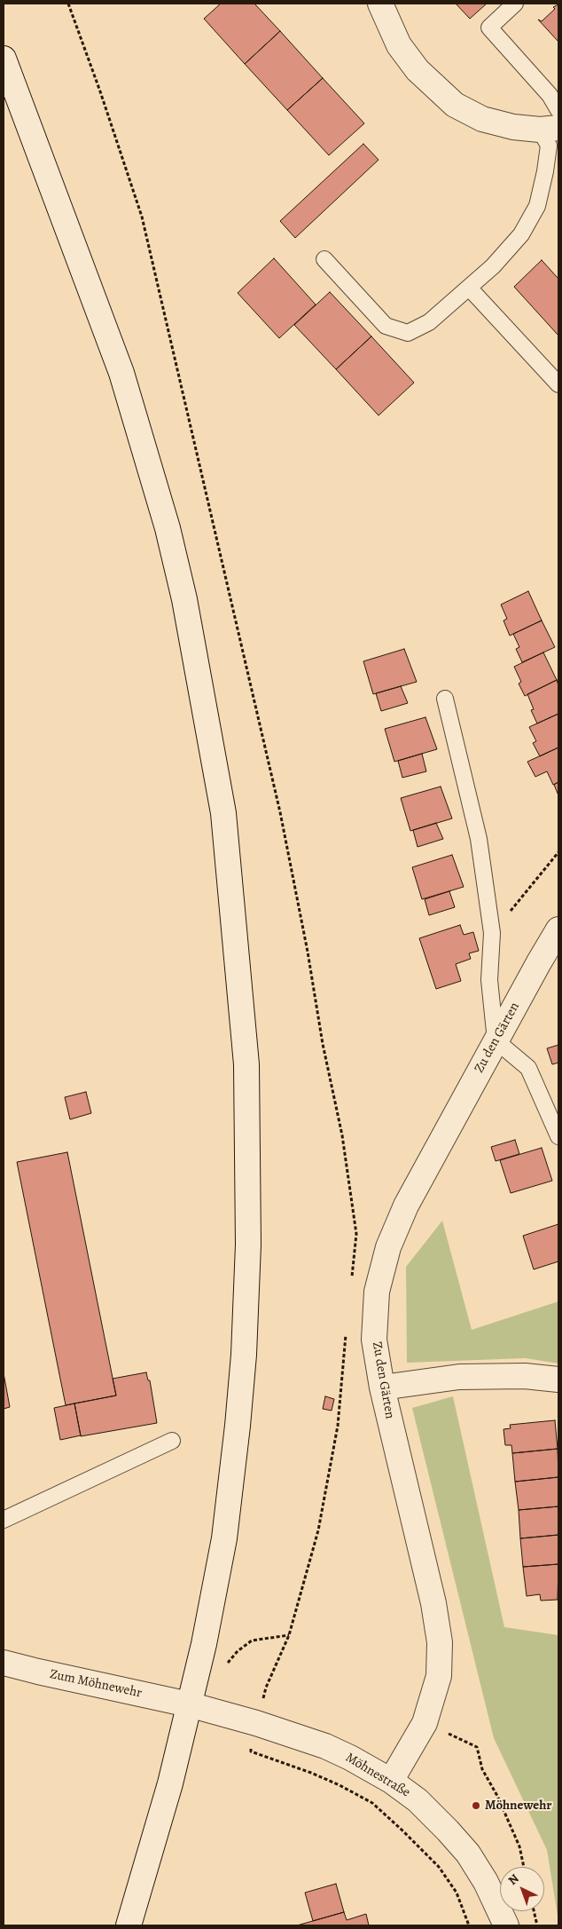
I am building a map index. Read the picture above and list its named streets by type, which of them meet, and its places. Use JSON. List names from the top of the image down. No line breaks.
{"streets":{"street":["Zu den Gärten","Zum Möhnewehr","Möhnestraße"]},"crossings":[["Zu den Gärten","Möhnestraße"],["Zum Möhnewehr","Möhnestraße"]],"places":["Möhnewehr"],"north":"top left"}
